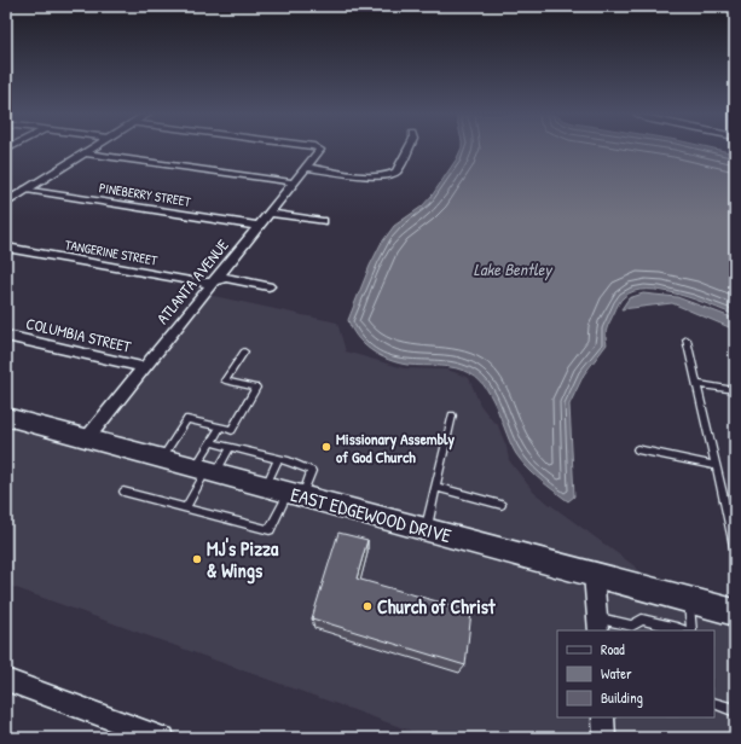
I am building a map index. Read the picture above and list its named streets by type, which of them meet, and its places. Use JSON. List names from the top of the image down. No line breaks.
{"streets":{"street":["PINEBERRY STREET","TANGERINE STREET","ATLANTA AVENUE","COLUMBIA STREET","EAST EDGEWOOD DRIVE"]},"crossings":[["PINEBERRY STREET","ATLANTA AVENUE"],["TANGERINE STREET","ATLANTA AVENUE"],["ATLANTA AVENUE","COLUMBIA STREET"],["ATLANTA AVENUE","EAST EDGEWOOD DRIVE"]],"water":["Lake Bentley"],"places":["Missionary Assembly of God Church","MJ's Pizza & Wings","Church of Christ"],"legend":["Road","Water","Building"]}
